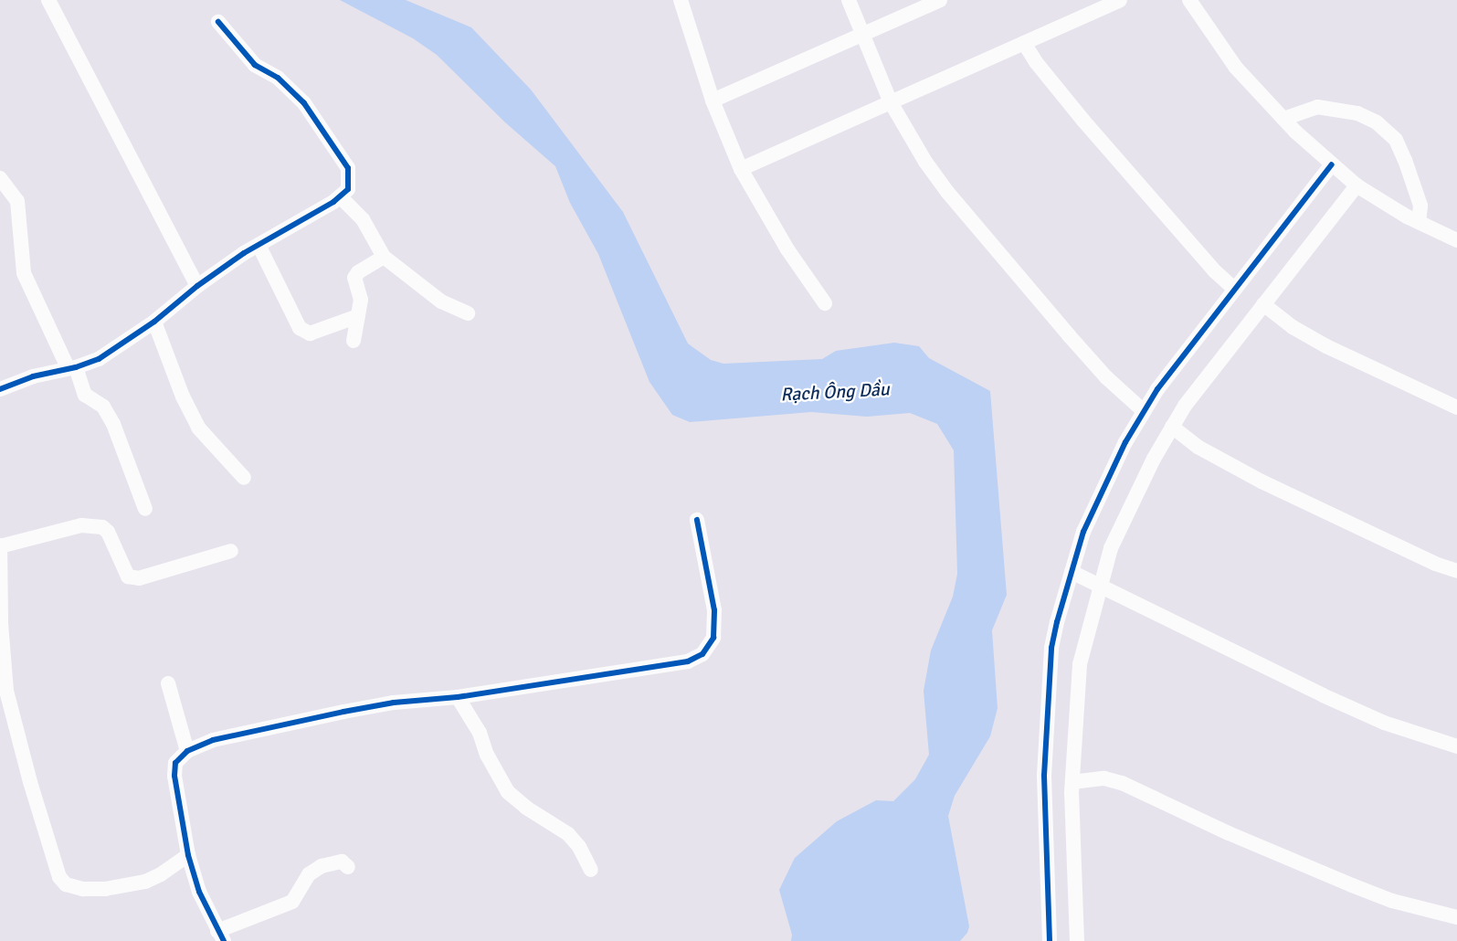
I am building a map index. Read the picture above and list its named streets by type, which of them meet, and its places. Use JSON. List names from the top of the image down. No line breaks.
{"water":["Rạch Ông Dầu"]}
